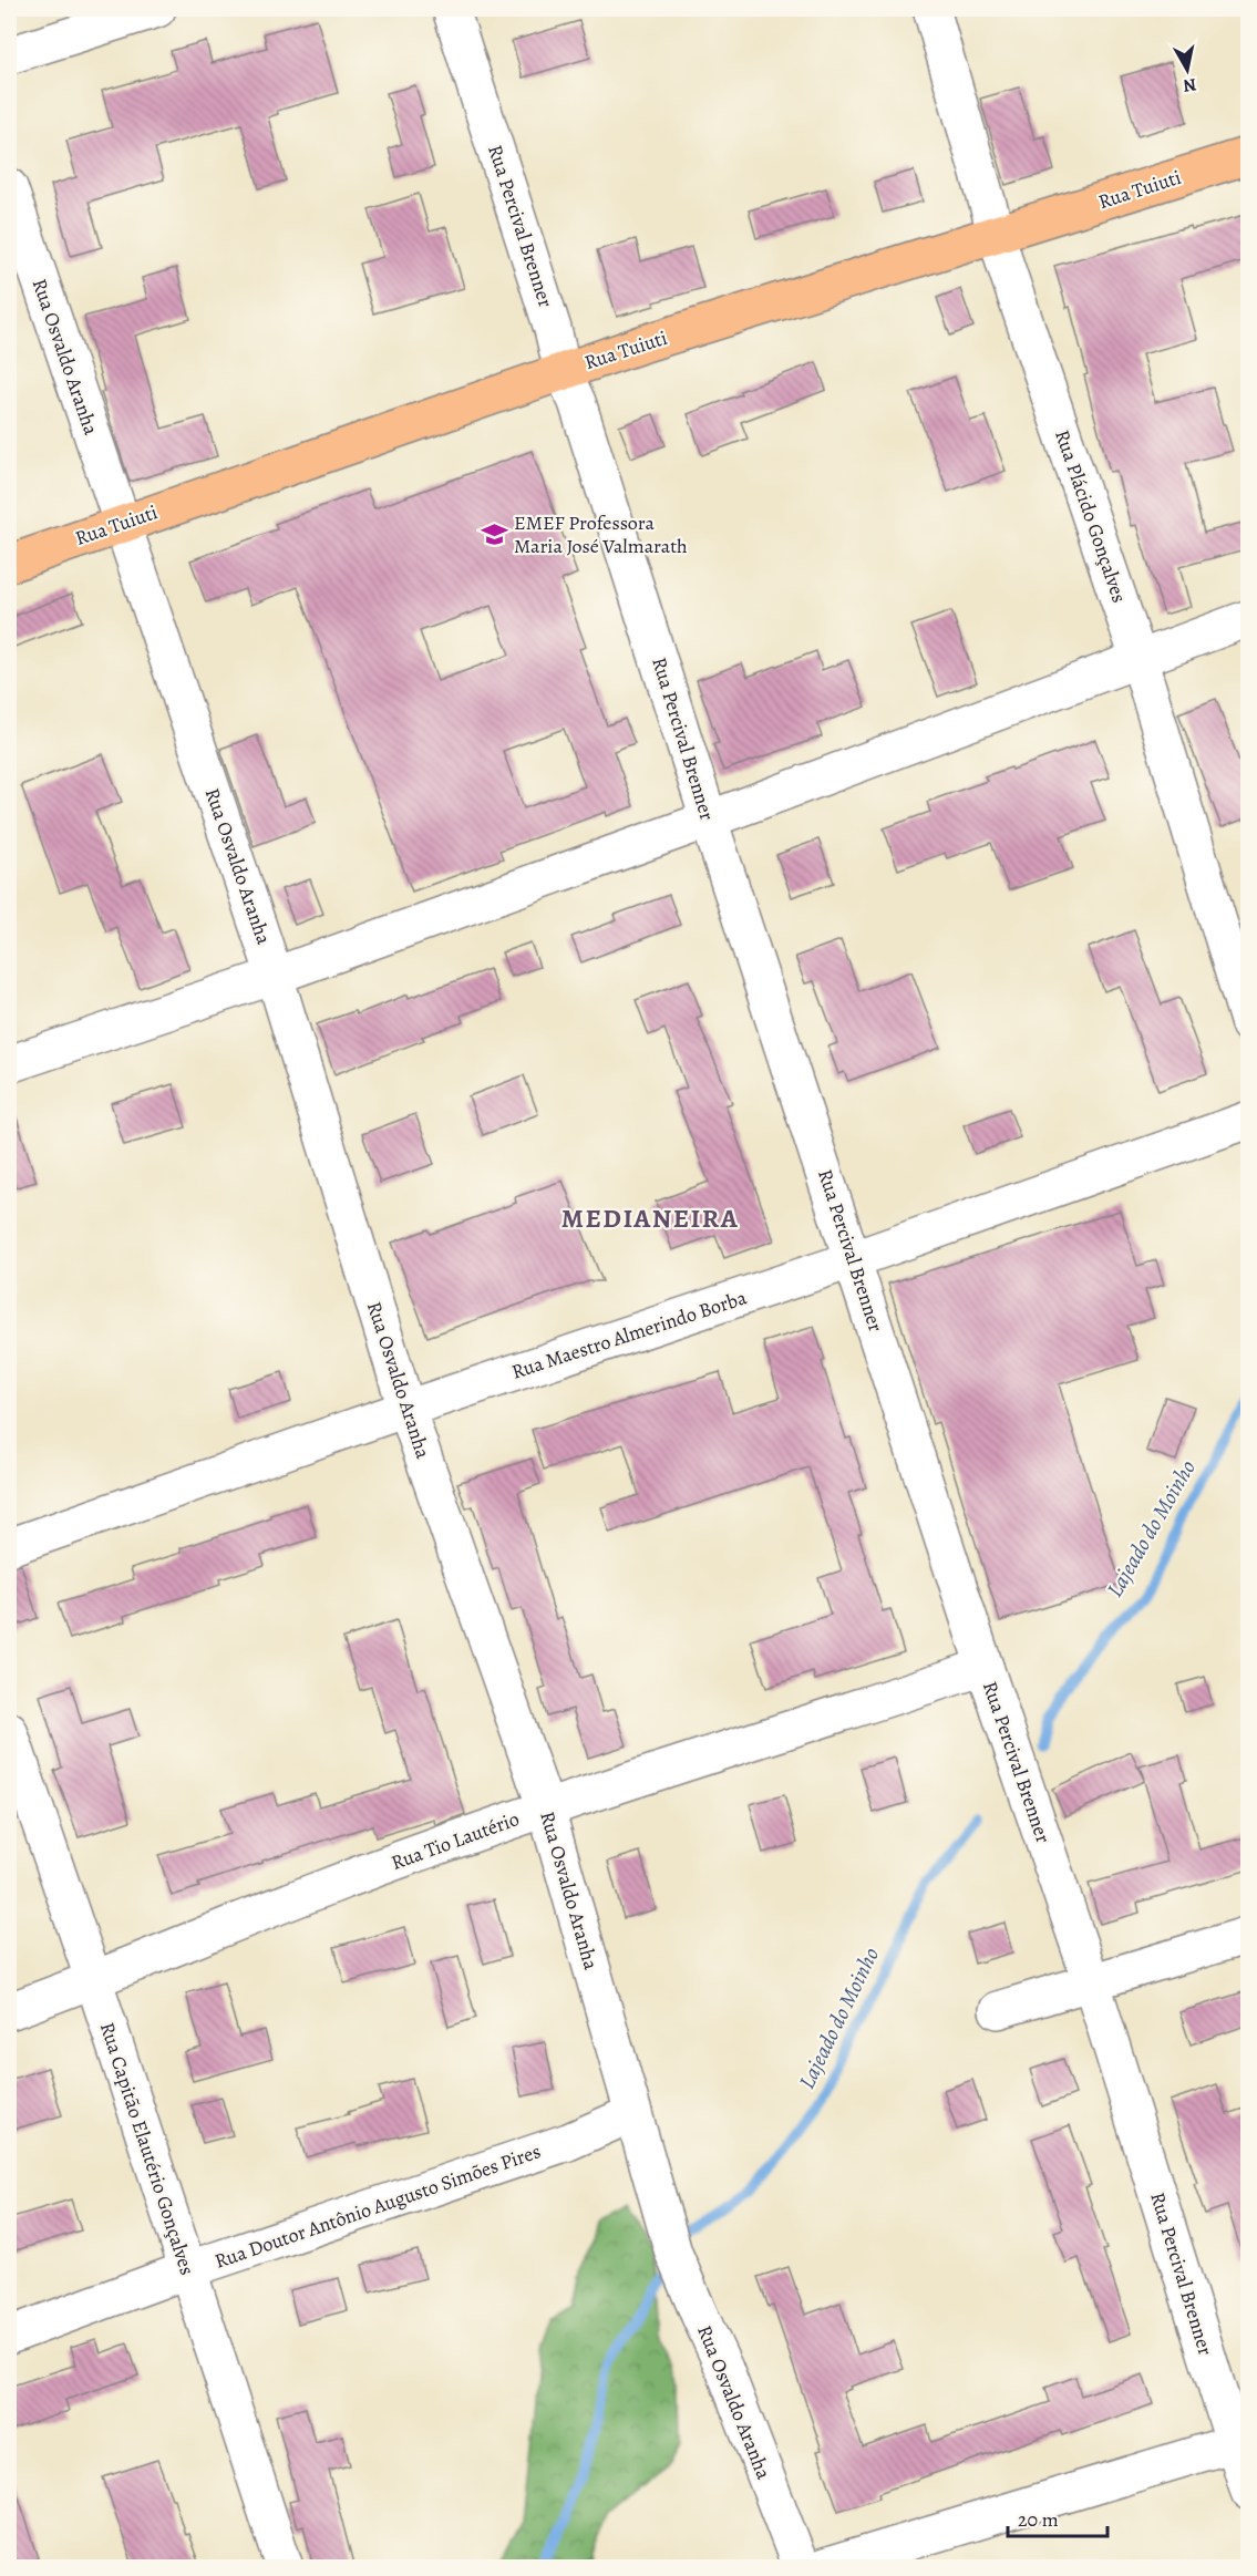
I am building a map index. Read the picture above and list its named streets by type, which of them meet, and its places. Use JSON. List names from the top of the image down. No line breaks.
{"streets":{"main road":["Rua Tuiuti"],"street":["Rua Percival Brenner","Rua Osvaldo Aranha","Rua Plácido Gonçalves","Rua Maestro Almerindo Borba","Rua Tio Lautério","Rua Capitão Elautério Gonçalves","Rua Doutor Antônio Augusto Simões Pires"]},"crossings":[["Rua Tuiuti","Rua Percival Brenner"],["Rua Tuiuti","Rua Osvaldo Aranha"],["Rua Tuiuti","Rua Plácido Gonçalves"],["Rua Percival Brenner","Rua Maestro Almerindo Borba"],["Rua Percival Brenner","Rua Tio Lautério"],["Rua Osvaldo Aranha","Rua Maestro Almerindo Borba"],["Rua Osvaldo Aranha","Rua Tio Lautério"],["Rua Osvaldo Aranha","Rua Doutor Antônio Augusto Simões Pires"],["Rua Tio Lautério","Rua Capitão Elautério Gonçalves"],["Rua Capitão Elautério Gonçalves","Rua Doutor Antônio Augusto Simões Pires"]],"districts":["MEDIANEIRA"],"water":["Lajeado do Moinho"],"places":{"school or university":["EMEF Professora Maria José Valmarath"]},"scale_bar":"20 m","north":"bottom"}
